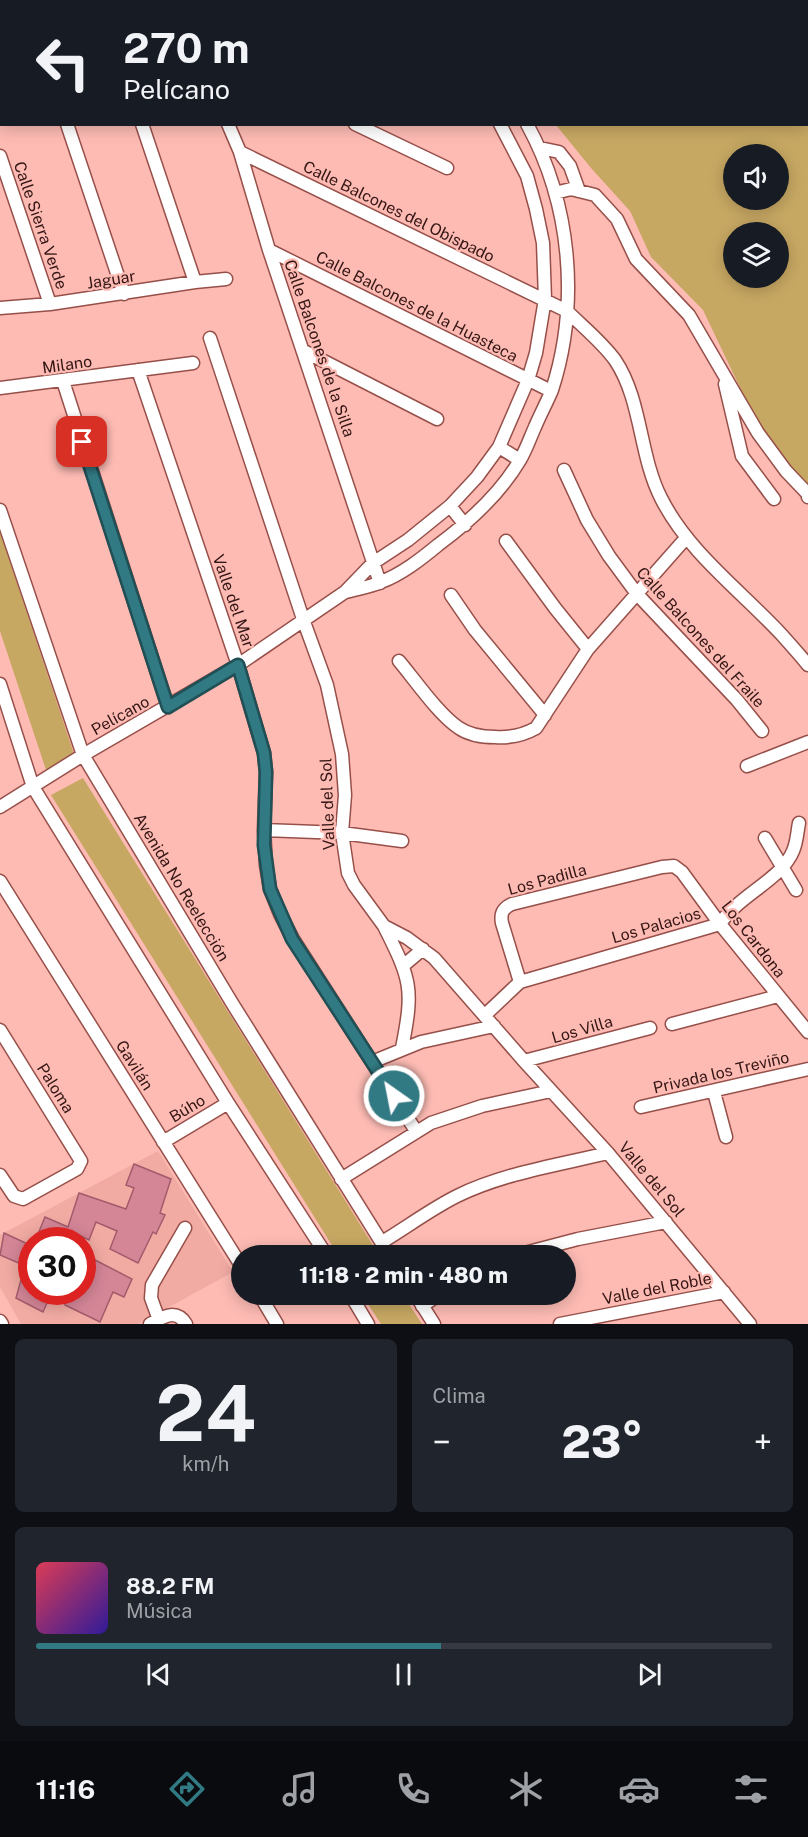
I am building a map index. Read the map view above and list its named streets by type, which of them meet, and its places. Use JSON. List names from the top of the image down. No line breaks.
{"streets":{"street":["Calle Balcones del Obispado","Calle Sierra Verde","Jaguar","Calle Balcones de la Huasteca","Calle Balcones de la Silla","Milano","Valle del Mar","Calle Balcones del Fraile","Pelícano","Valle del Sol","Los Padilla","Avenida No Reelección","Los Palacios","Los Cardona","Los Villa","Gavilán","Privada los Treviño","Paloma","Búho","Valle del Roble"]},"crossings":[["Calle Balcones del Obispado","Calle Balcones de la Silla"],["Calle Balcones del Obispado","Pelícano"],["Calle Sierra Verde","Jaguar"],["Calle Balcones de la Huasteca","Calle Balcones de la Silla"],["Calle Balcones de la Huasteca","Pelícano"],["Calle Balcones de la Silla","Pelícano"],["Milano","Valle del Mar"],["Valle del Mar","Pelícano"],["Pelícano","Valle del Sol"],["Pelícano","Avenida No Reelección"],["Valle del Sol","Los Palacios"],["Valle del Sol","Los Villa"],["Valle del Sol","Valle del Roble"],["Los Padilla","Los Palacios"],["Los Padilla","Los Cardona"],["Los Palacios","Los Cardona"],["Gavilán","Búho"]],"page":{"turn":["270 m","Pelícano"],"limit":"30","trip":"11:18 · 2 min · 480 m","tile":[["24","km/h"],"Clima"],"heat":["−","23°","+"],"song":["88.2 FM","Música"],"tabs":"11:16"}}
